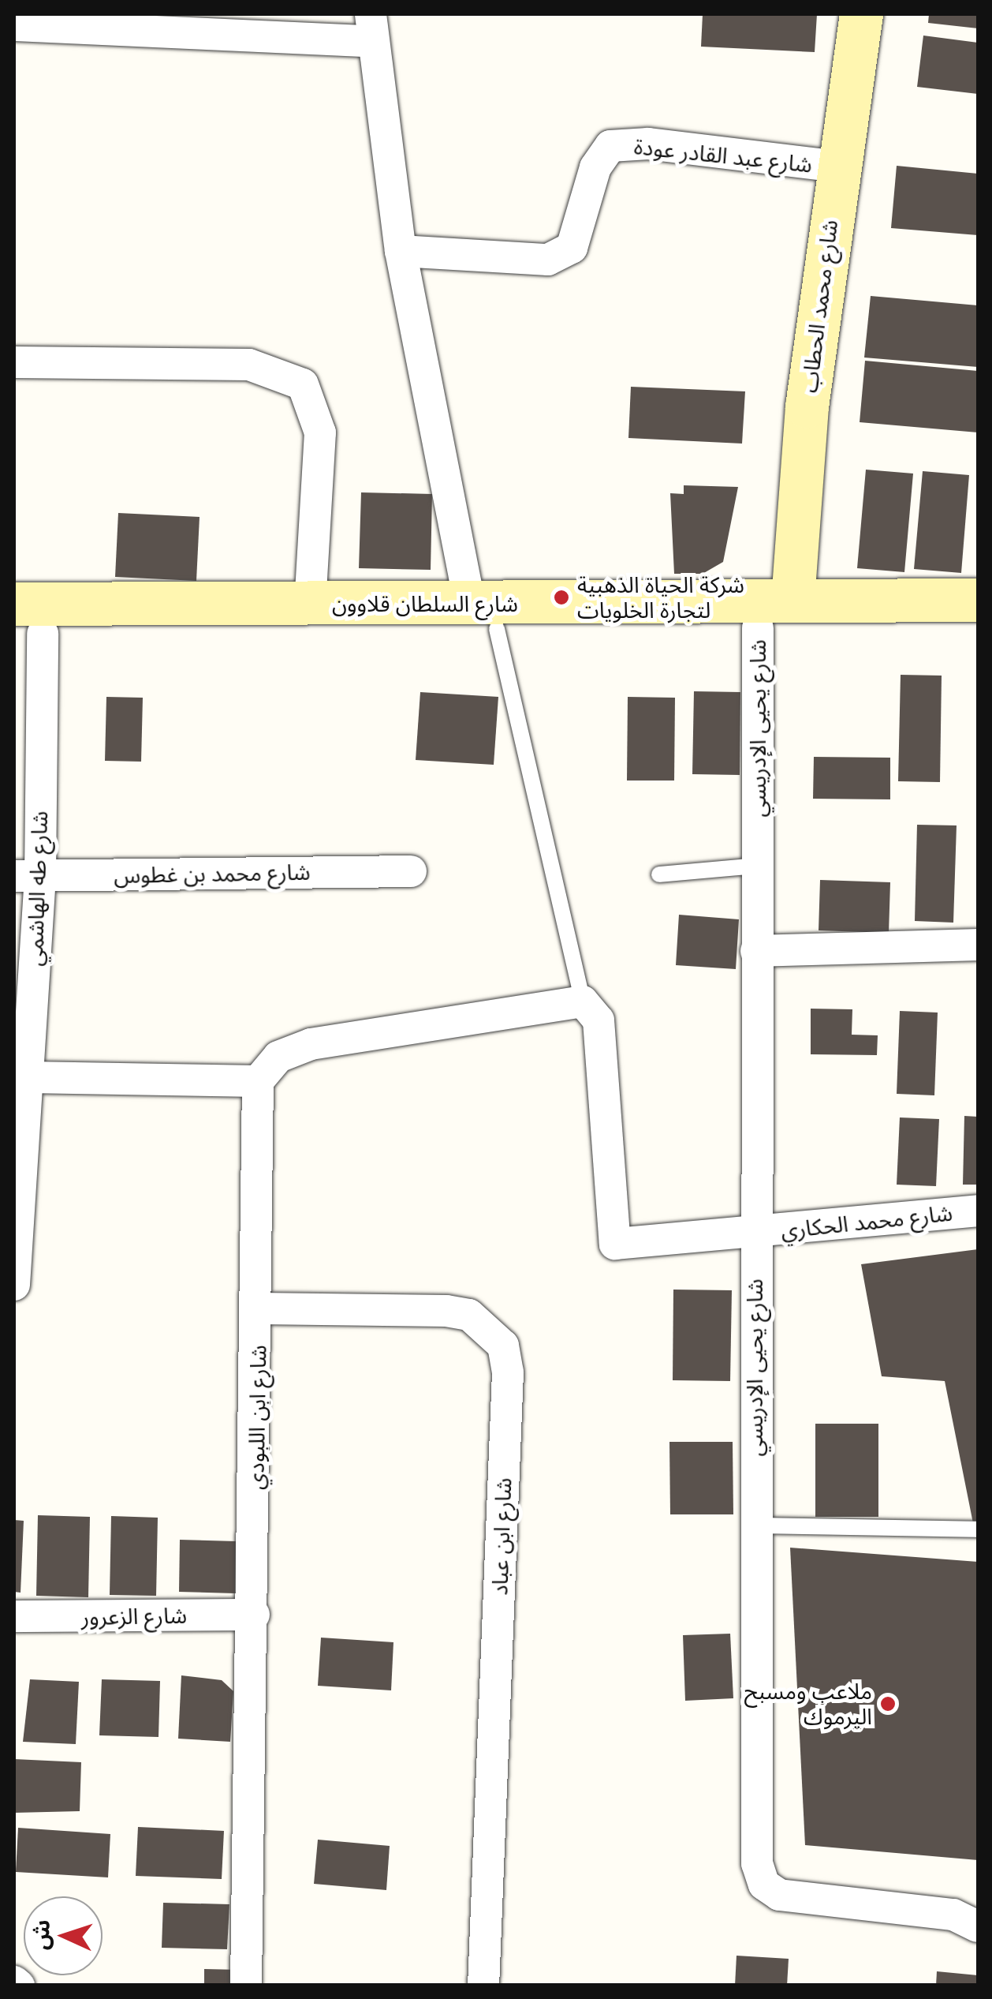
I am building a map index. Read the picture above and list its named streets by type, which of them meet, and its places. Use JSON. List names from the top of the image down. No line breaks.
{"streets":{"street":["شارع عبد القادر عودة","شارع محمد الحطاب","شارع السلطان قلاوون","شارع يحيى الإدريسي","شارع محمد بن غطوس","شارع طه الهاشمي","شارع محمد الحكاري","شارع ابن اللبودي","شارع ابن عباد","شارع الزعرور"]},"crossings":[["شارع عبد القادر عودة","شارع محمد الحطاب"],["شارع محمد الحطاب","شارع السلطان قلاوون"],["شارع السلطان قلاوون","شارع يحيى الإدريسي"],["شارع السلطان قلاوون","شارع طه الهاشمي"],["شارع يحيى الإدريسي","شارع محمد الحكاري"],["شارع محمد بن غطوس","شارع طه الهاشمي"],["شارع ابن اللبودي","شارع ابن عباد"],["شارع ابن اللبودي","شارع الزعرور"]],"places":["شركة الحياة الذهبية لتجارة الخلويات","ملاعب ومسبح اليرموك"],"north":"left"}
